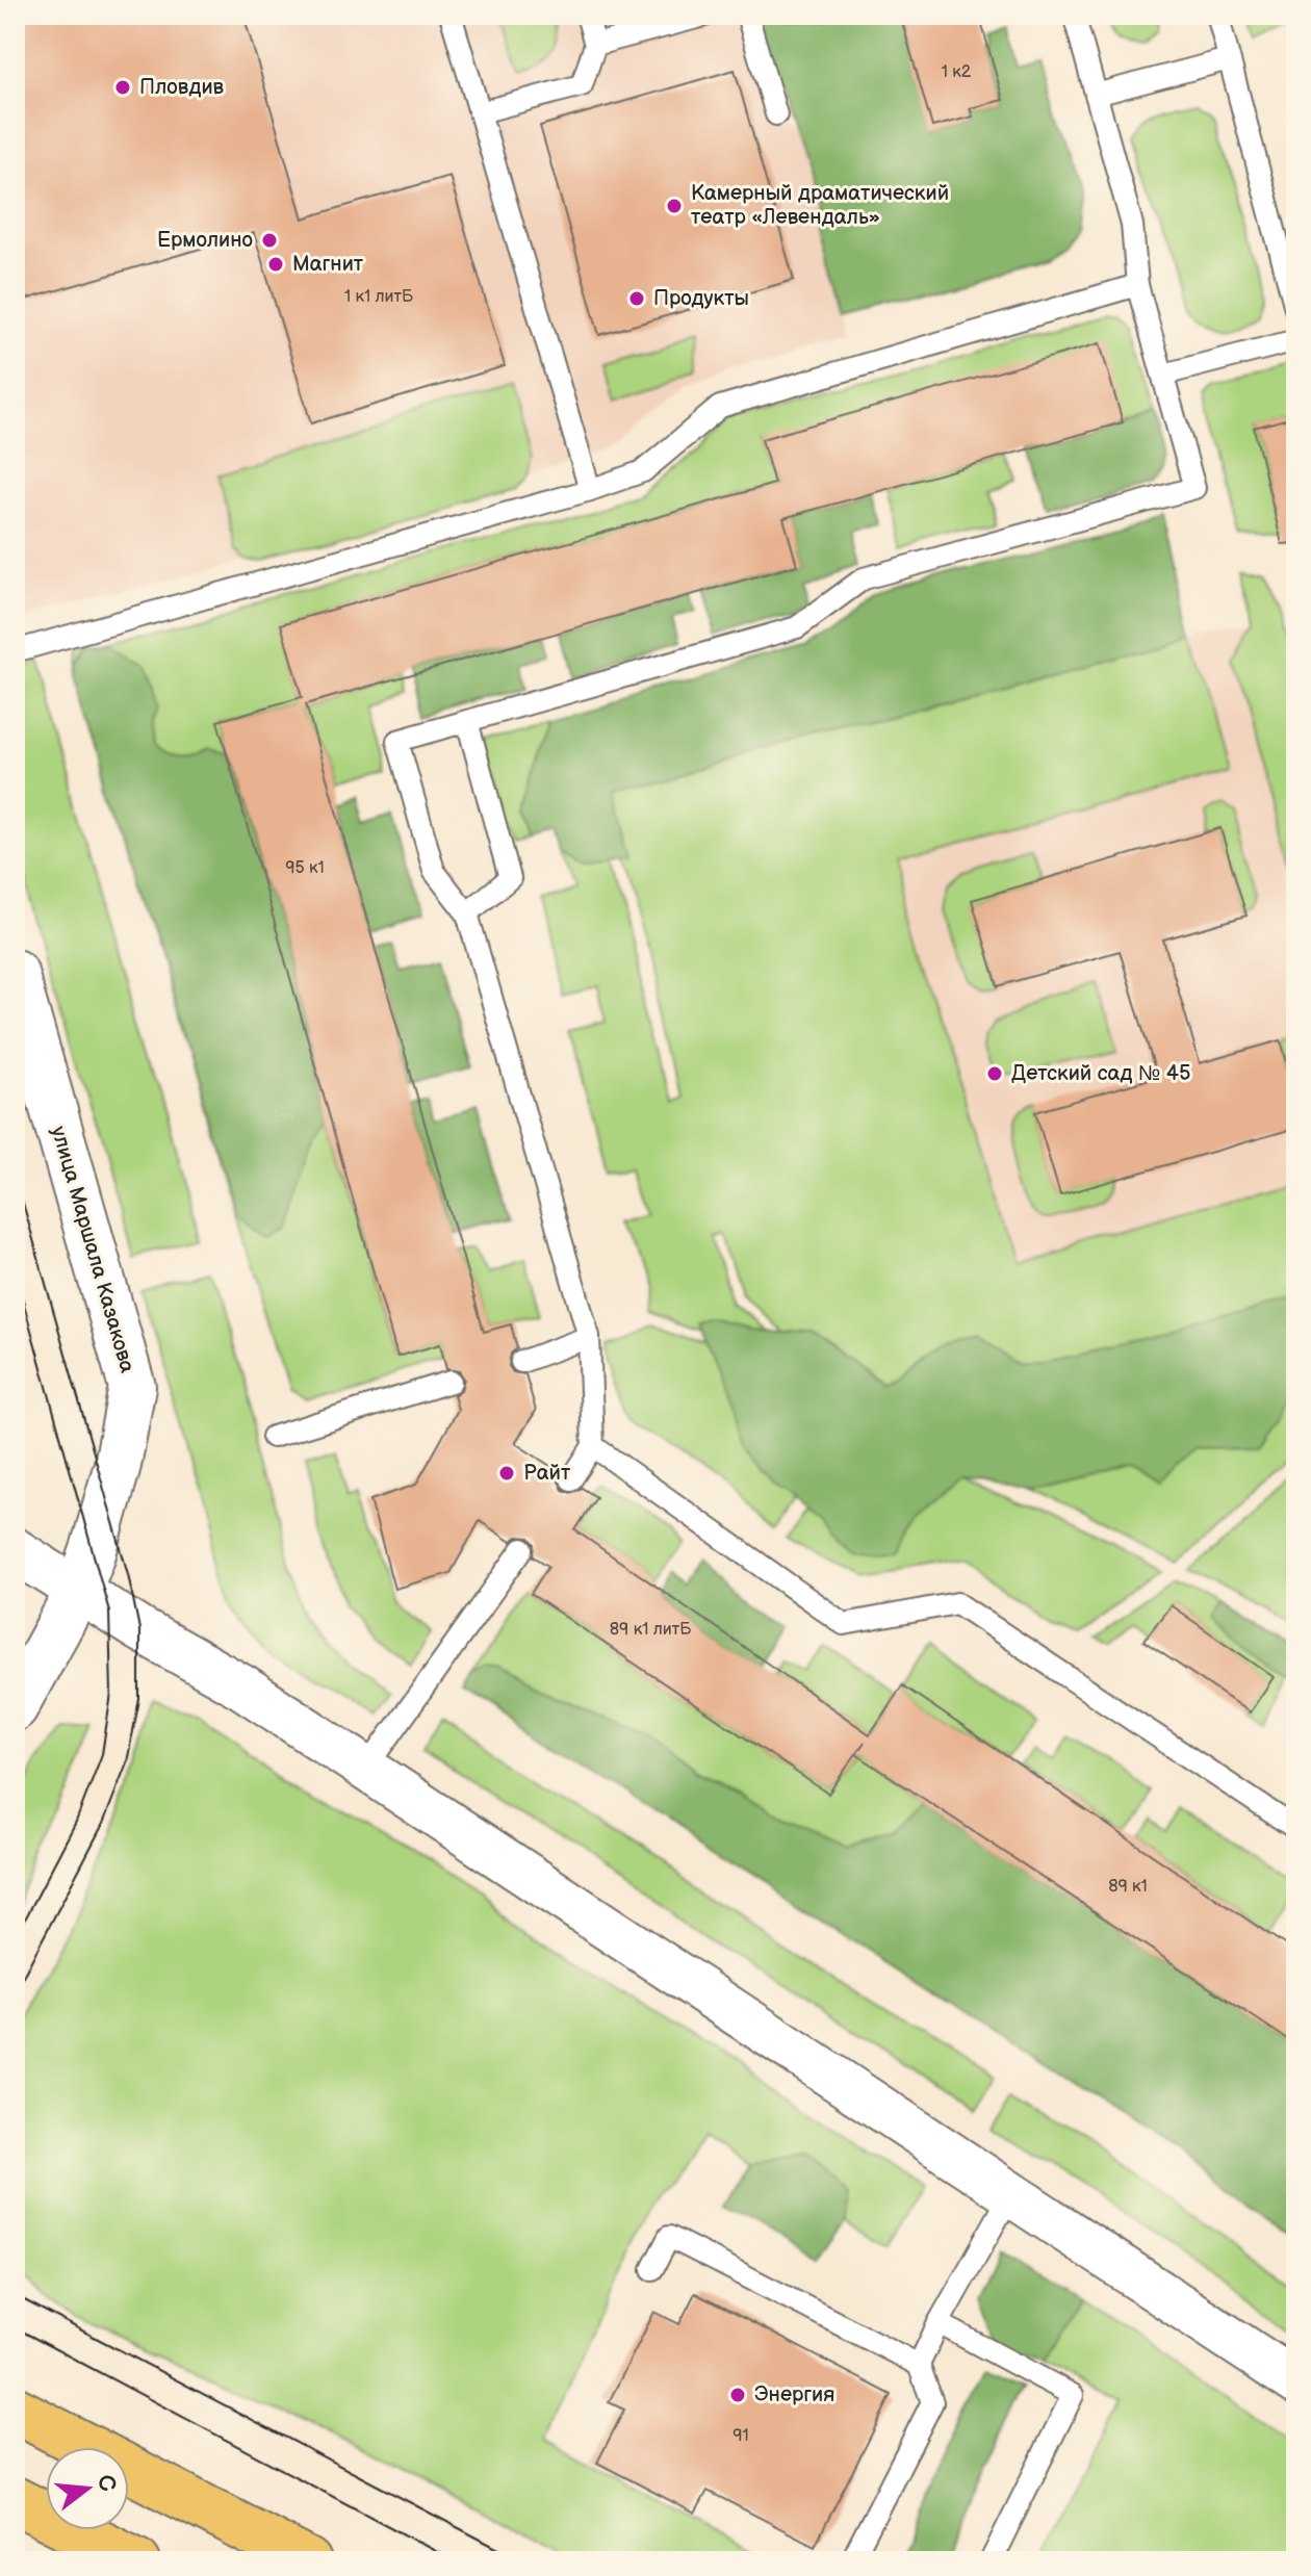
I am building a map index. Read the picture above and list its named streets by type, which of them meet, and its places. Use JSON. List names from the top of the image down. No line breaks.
{"streets":{"street":["улица Маршала Казакова"]},"places":["Пловдив","Камерный драматический театр «Левендаль»","Ермолино","Магнит","Продукты","Детский сад № 45","Райт","Энергия"],"house_numbers":["1 к2","1 к1 литБ","95 к1","89 к1 литБ","89 к1","91"],"north":"right"}
